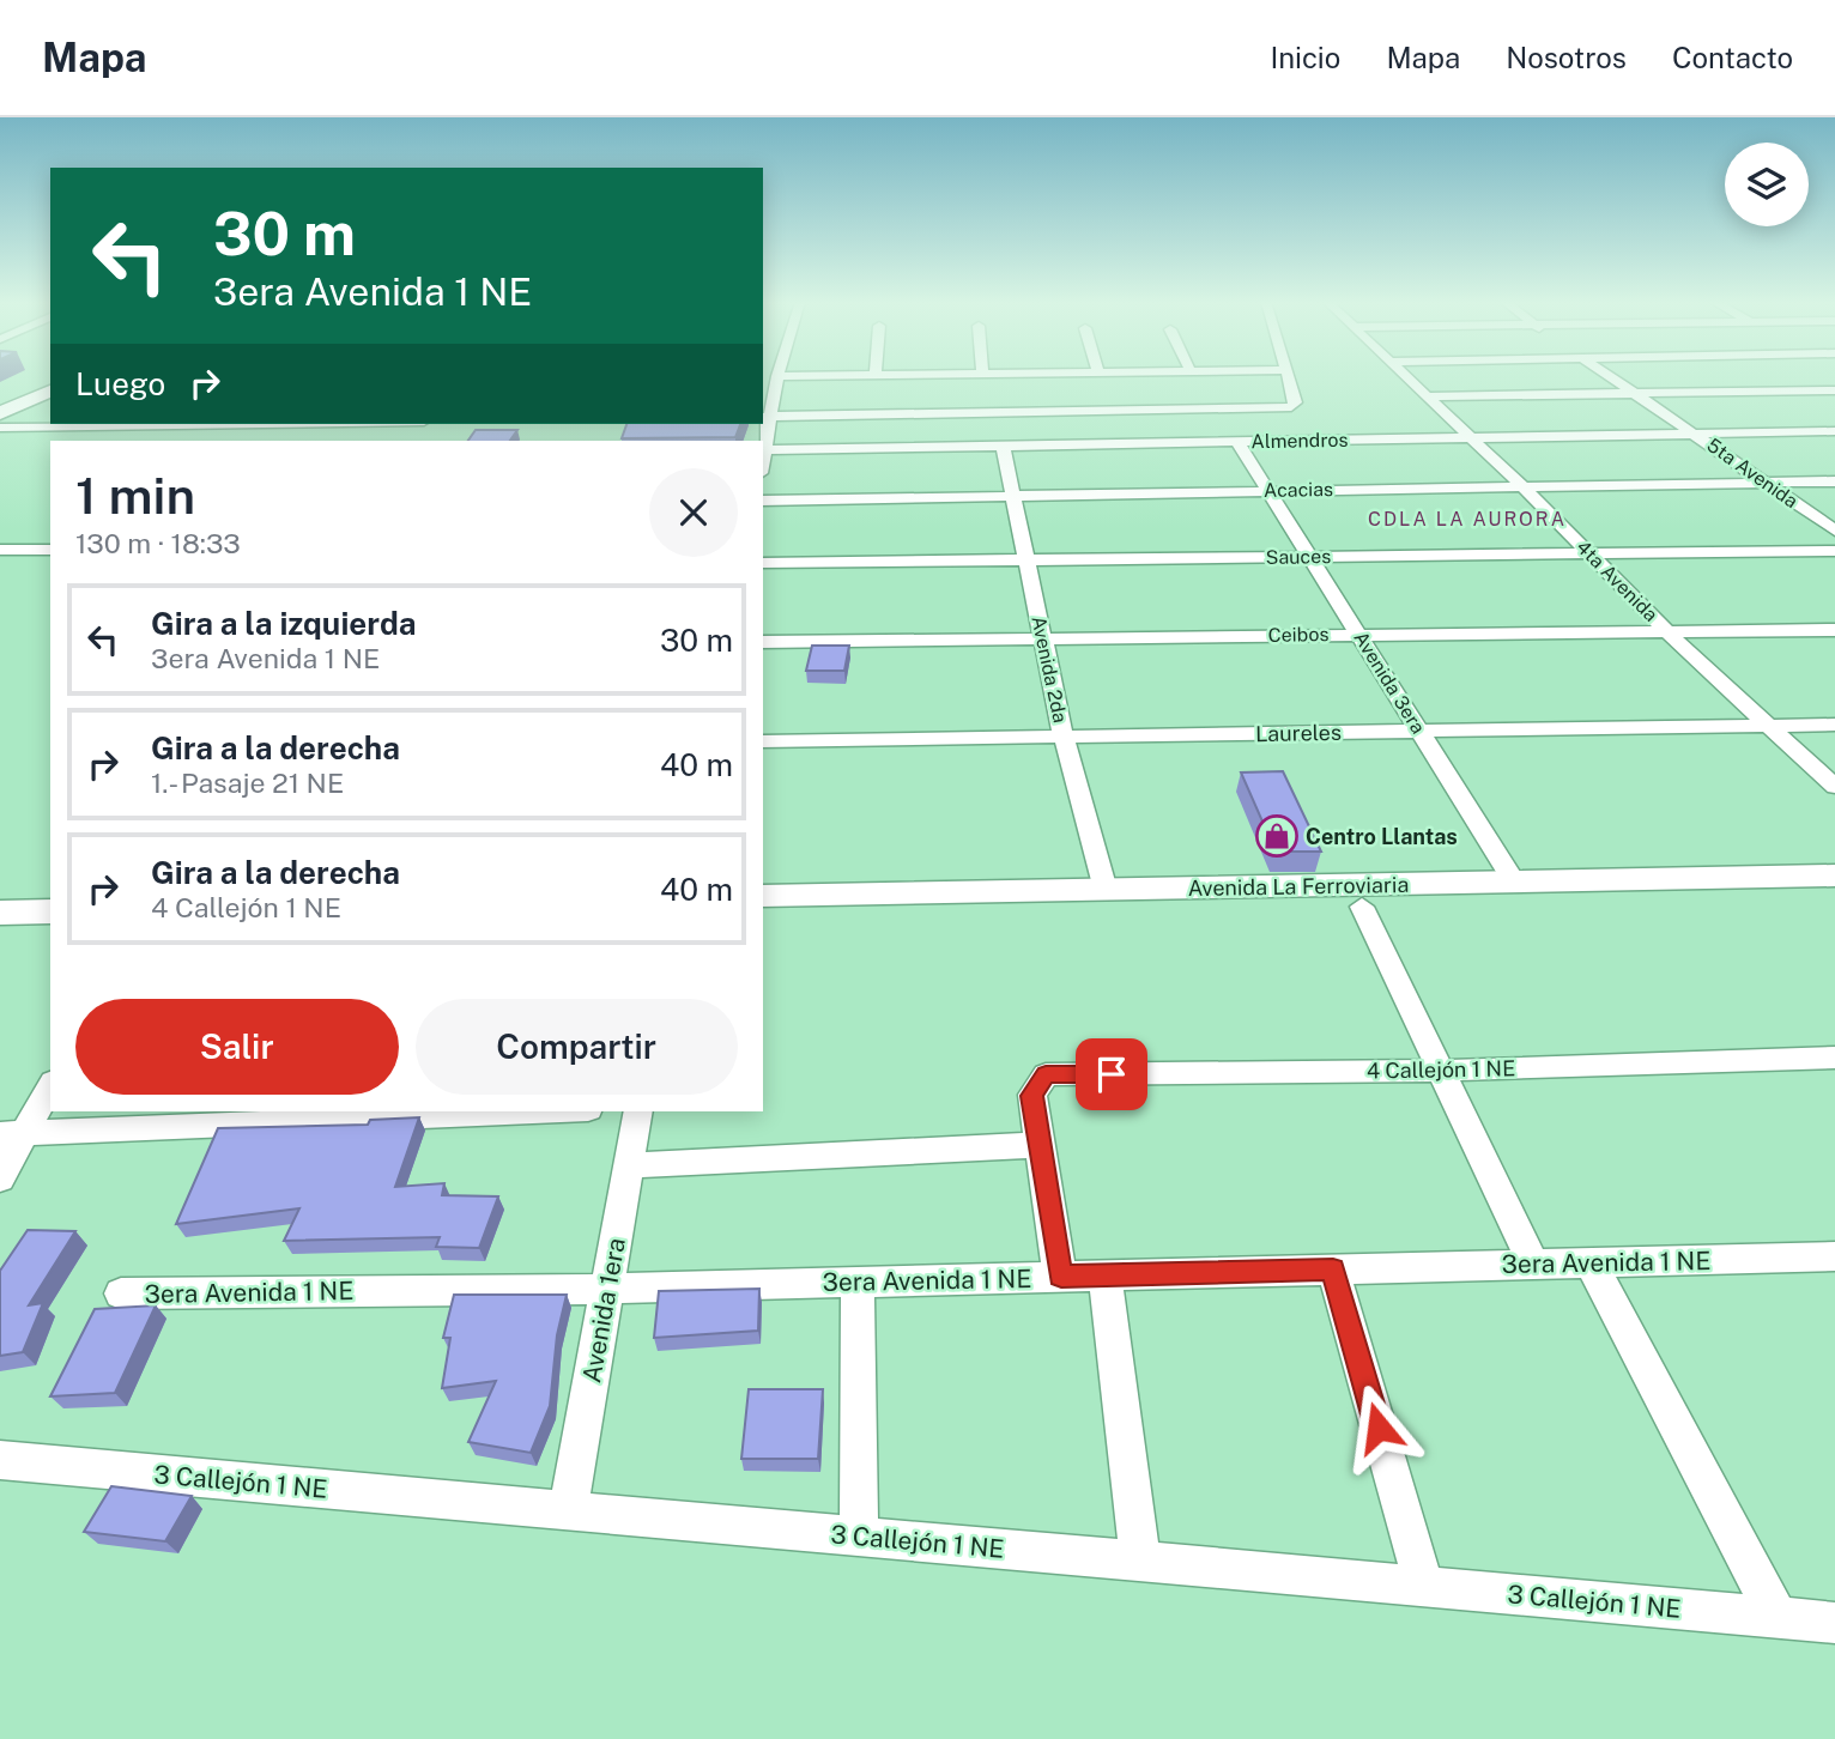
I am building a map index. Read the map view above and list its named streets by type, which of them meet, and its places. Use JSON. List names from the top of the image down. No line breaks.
{"streets":{"main road":["Avenida La Ferroviaria"],"street":["Almendros","5ta Avenida","Acacias","Sauces","4ta Avenida","Ceibos","Avenida 2da","Avenida 3era","Laureles","4 Callejón 1 NE","3era Avenida 1 NE","Avenida 1era","3 Callejón 1 NE"]},"crossings":[["Almendros","5ta Avenida"],["Almendros","4ta Avenida"],["Almendros","Avenida 2da"],["Almendros","Avenida 3era"],["5ta Avenida","Acacias"],["Acacias","4ta Avenida"],["Acacias","Avenida 2da"],["Acacias","Avenida 3era"],["Sauces","4ta Avenida"],["Sauces","Avenida 2da"],["Sauces","Avenida 3era"],["4ta Avenida","Ceibos"],["4ta Avenida","Laureles"],["Ceibos","Avenida 2da"],["Ceibos","Avenida 3era"],["Avenida 2da","Laureles"],["Avenida 2da","Avenida La Ferroviaria"],["Avenida 3era","Laureles"],["Avenida 3era","Avenida La Ferroviaria"],["3era Avenida 1 NE","Avenida 1era"],["Avenida 1era","3 Callejón 1 NE"]],"districts":["CDLA LA AURORA"],"places":{"shop":["Centro Llantas"]},"page":{"header":"Mapa","nav":["Inicio","Mapa","Nosotros","Contacto"],"turn":["30 m","3era Avenida 1 NE"],"then":"Luego","heading":["1 min","130 m · 18:33"],"list":[{"name":"Gira a la izquierda","note":"3era Avenida 1 NE","value":"30 m"},{"name":"Gira a la derecha","note":"1.- Pasaje 21 NE","value":"40 m"},{"name":"Gira a la derecha","note":"4 Callejón 1 NE","value":"40 m"}],"buttons":["Salir","Compartir"]}}
